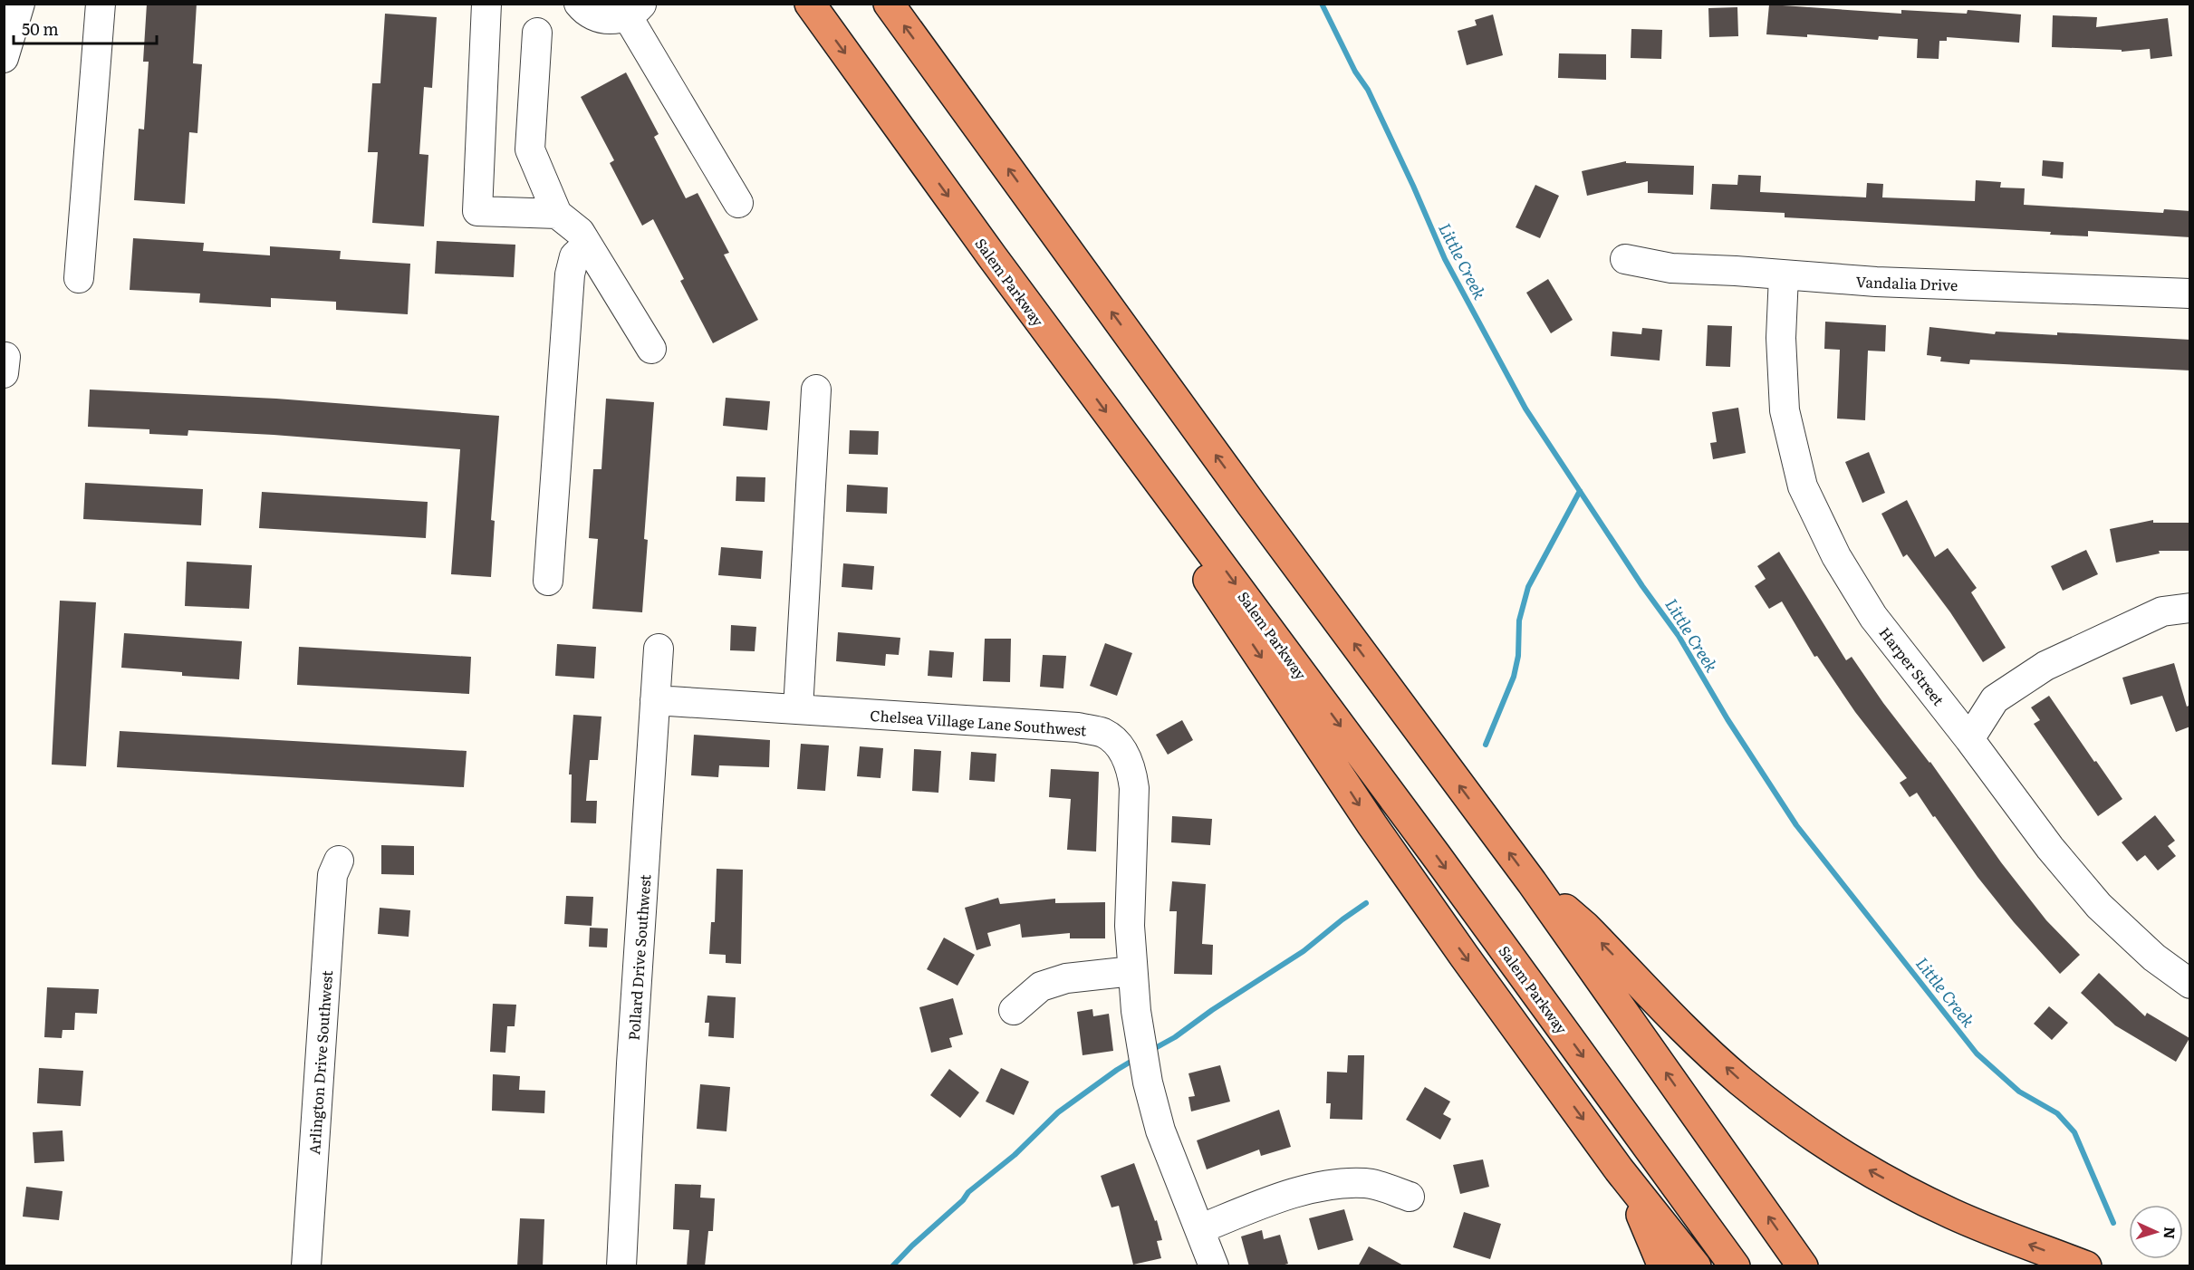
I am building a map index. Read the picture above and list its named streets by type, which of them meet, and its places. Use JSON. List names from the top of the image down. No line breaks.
{"streets":{"highway":["Salem Parkway"],"street":["Vandalia Drive","Harper Street","Chelsea Village Lane Southwest","Pollard Drive Southwest","Arlington Drive Southwest"]},"crossings":[["Vandalia Drive","Harper Street"],["Chelsea Village Lane Southwest","Pollard Drive Southwest"]],"water":["Little Creek"],"scale_bar":"50 m","north":"right"}
